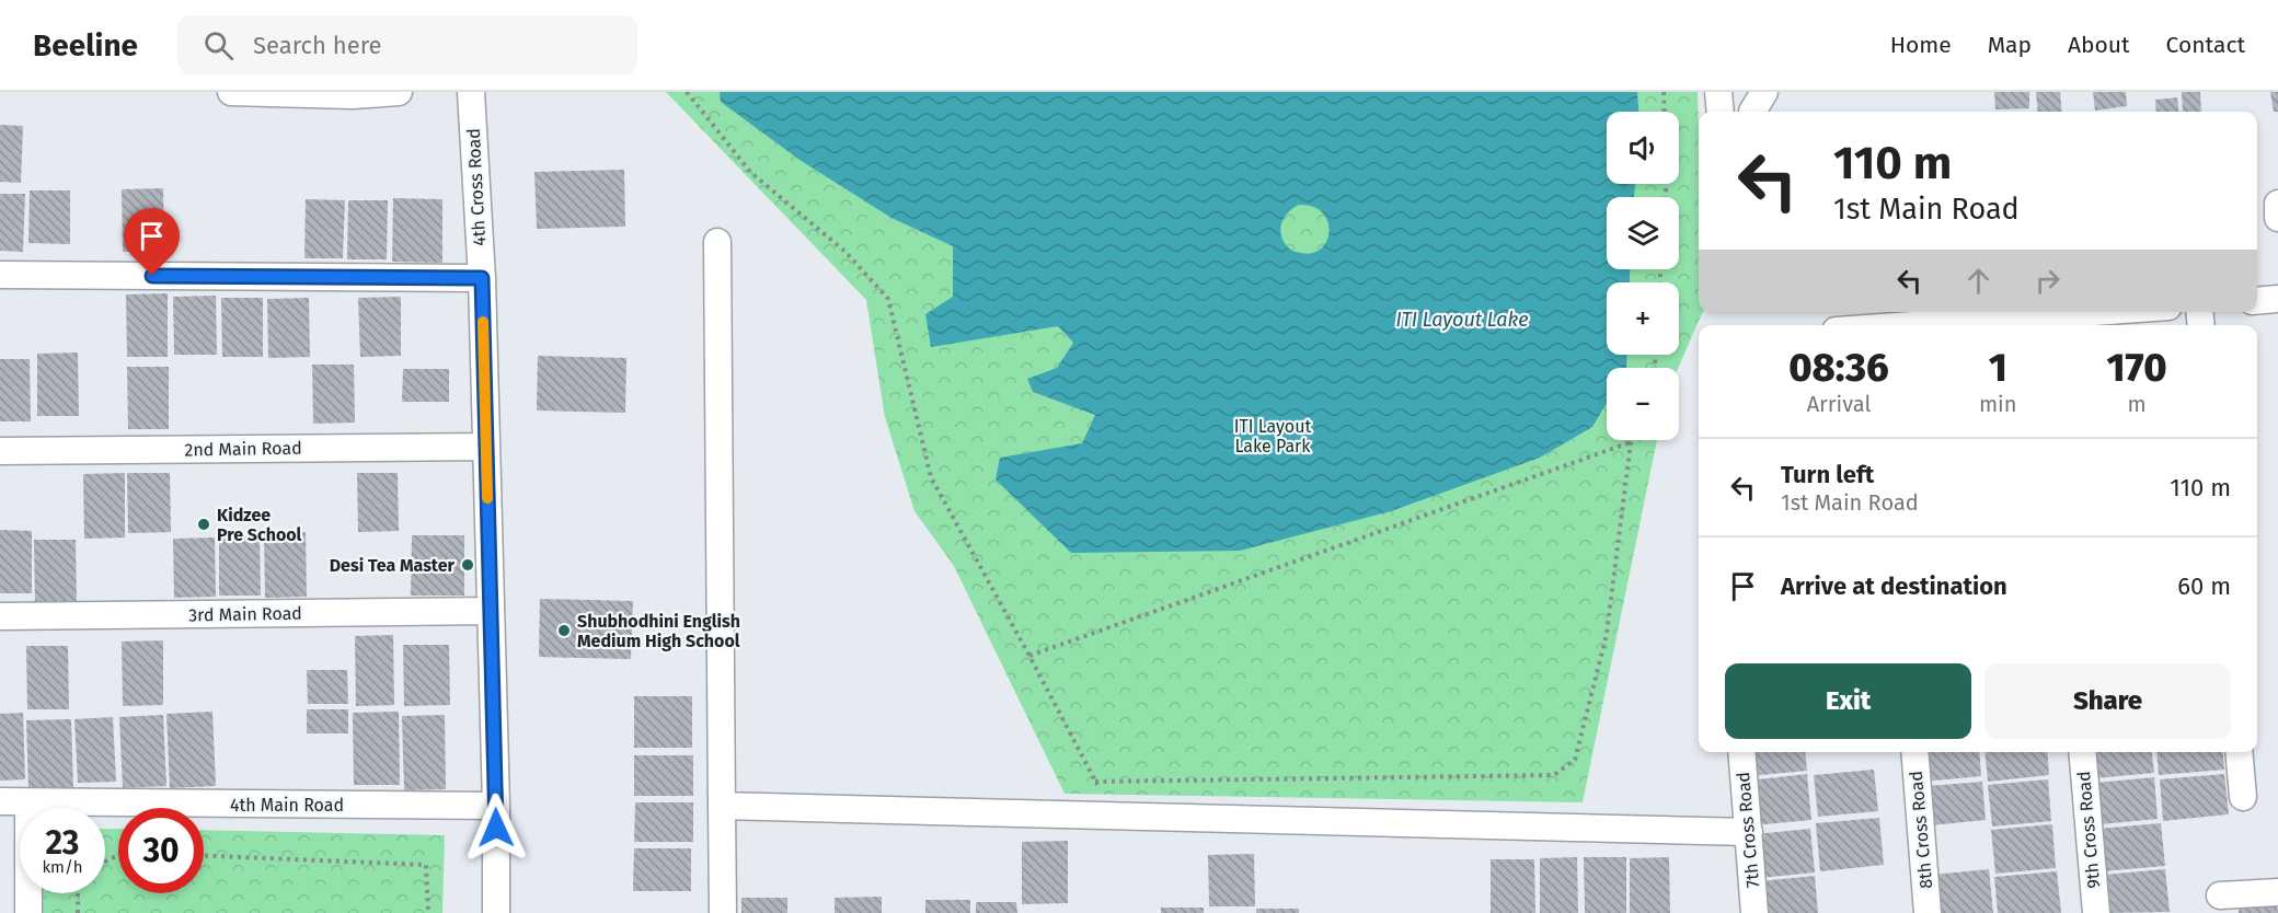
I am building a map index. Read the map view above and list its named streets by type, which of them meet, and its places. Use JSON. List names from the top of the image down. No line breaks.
{"streets":{"street":["4th Cross Road","2nd Main Road","3rd Main Road","4th Main Road","7th Cross Road","8th Cross Road","9th Cross Road"]},"crossings":[["4th Cross Road","2nd Main Road"],["4th Cross Road","3rd Main Road"],["4th Cross Road","4th Main Road"]],"water":["ITI Layout Lake"],"parks":["ITI Layout Lake Park"],"places":["Kidzee Pre School","Desi Tea Master","Shubhodhini English Medium High School"],"page":{"header":"Beeline","search":"Search here","nav":["Home","Map","About","Contact"],"map_buttons":["+","−"],"turn":["110 m","1st Main Road"],"eta":["08:36","Arrival","1","min","170","m"],"list":[{"name":"Turn left","note":"1st Main Road","value":"110 m"},{"name":"Arrive at destination","value":"60 m"}],"buttons":["Exit","Share"],"speed":"23 km/h","limit":"30"}}
